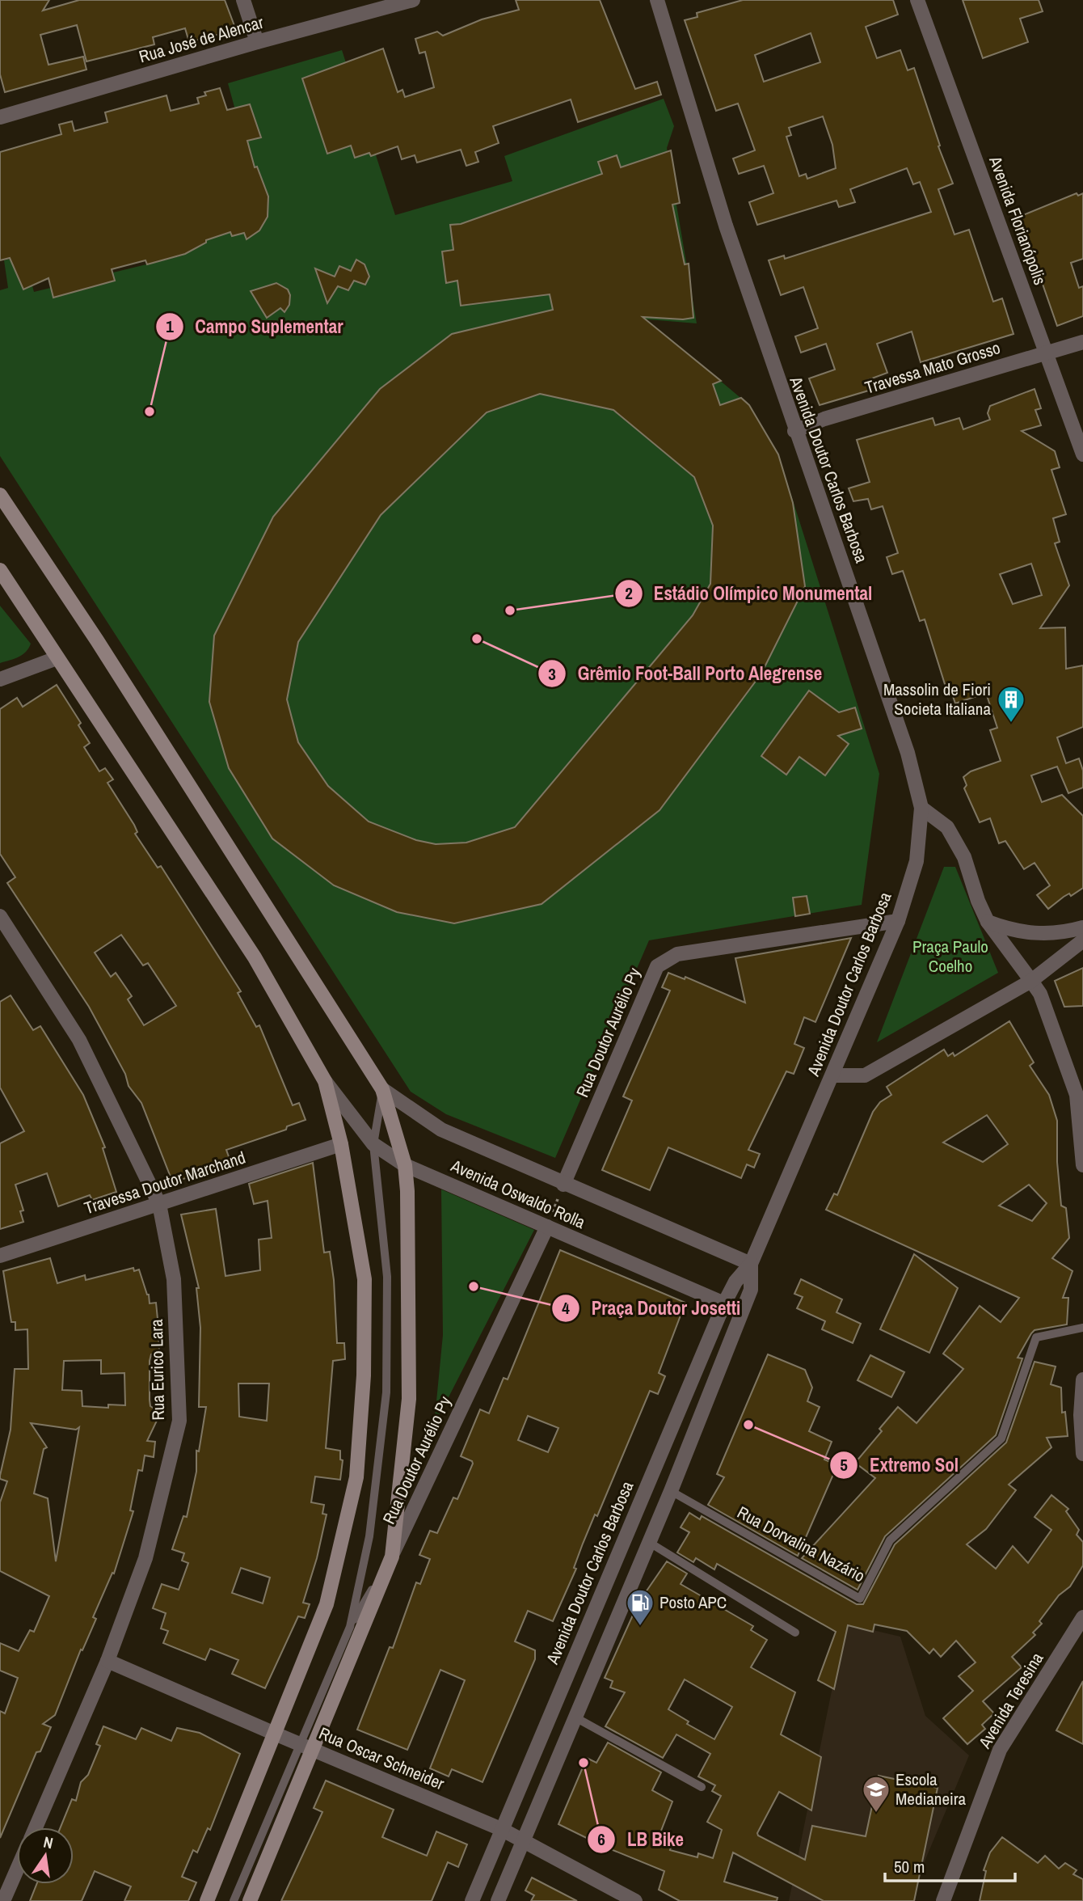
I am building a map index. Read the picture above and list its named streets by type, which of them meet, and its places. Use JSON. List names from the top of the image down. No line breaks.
{"streets":{"street":["Rua José de Alencar","Avenida Florianópolis","Travessa Mato Grosso","Avenida Doutor Carlos Barbosa","Rua Doutor Aurélio Py","Travessa Doutor Marchand","Avenida Oswaldo Rolla","Rua Eurico Lara","Avenida Teresina","Rua Oscar Schneider"],"lane":["Rua Dorvalina Nazário"]},"crossings":[["Avenida Florianópolis","Travessa Mato Grosso"],["Travessa Mato Grosso","Avenida Doutor Carlos Barbosa"],["Avenida Doutor Carlos Barbosa","Rua Doutor Aurélio Py"],["Avenida Doutor Carlos Barbosa","Avenida Oswaldo Rolla"],["Avenida Doutor Carlos Barbosa","Rua Dorvalina Nazário"],["Avenida Doutor Carlos Barbosa","Rua Oscar Schneider"],["Rua Doutor Aurélio Py","Avenida Oswaldo Rolla"],["Travessa Doutor Marchand","Rua Eurico Lara"],["Rua Eurico Lara","Rua Oscar Schneider"]],"parks":["Praça Paulo Coelho"],"places":{"other":["Campo Suplementar","Estádio Olímpico Monumental","Grêmio Foot-Ball Porto Alegrense","Praça Doutor Josetti","Extremo Sol","LB Bike"],"building":["Massolin de Fiori Societa Italiana"],"fuel station":["Posto APC"],"school or university":["Escola Medianeira"]},"scale_bar":"50 m","north":"top"}
